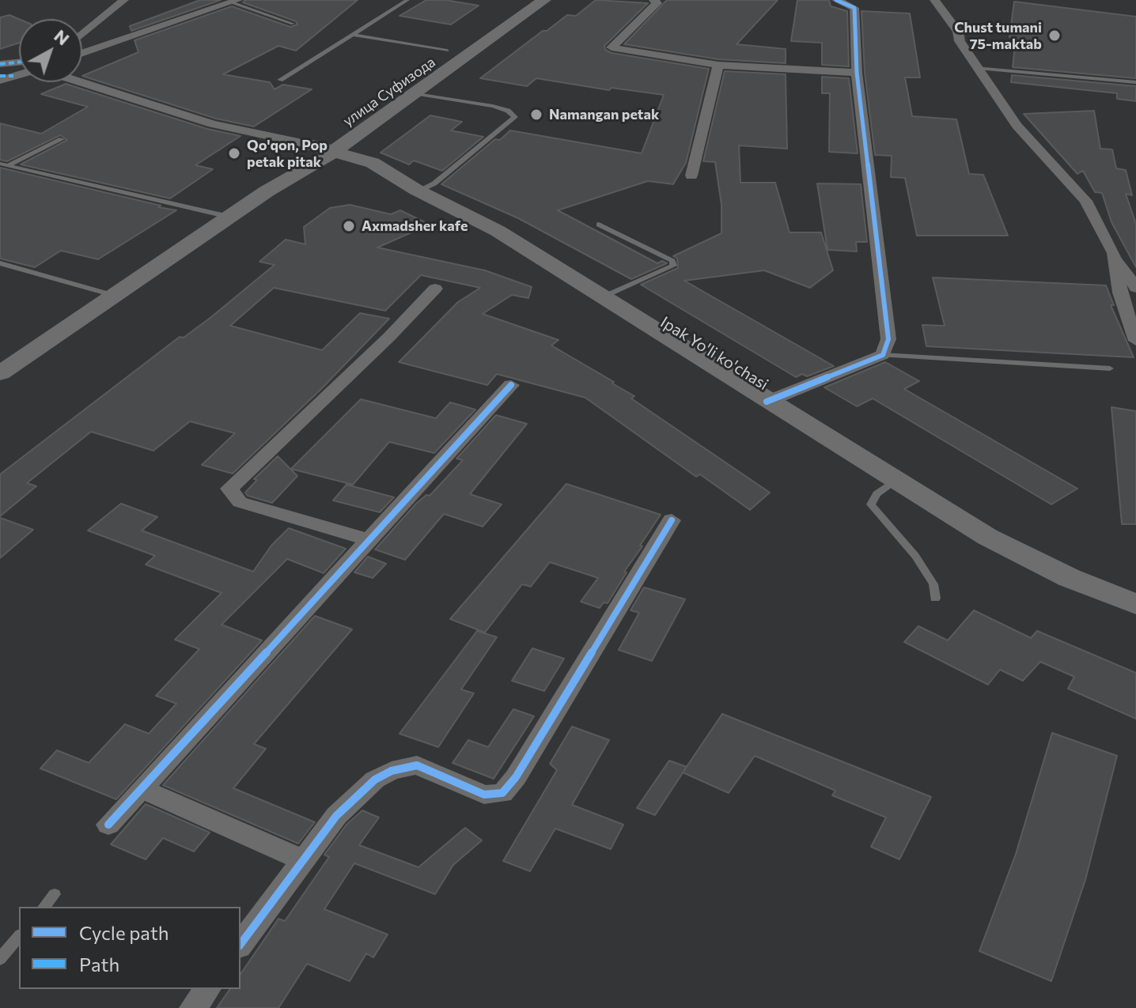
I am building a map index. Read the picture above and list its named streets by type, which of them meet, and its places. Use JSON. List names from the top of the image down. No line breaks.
{"streets":{"main road":["улица Суфизода","Ipak Yo'li ko'chasi"]},"crossings":[["улица Суфизода","Ipak Yo'li ko'chasi"]],"places":["Chust tumani 75-maktab","Namangan petak","Qo'qon, Pop petak pitak","Axmadsher kafe"],"legend":["Cycle path","Path"],"north":"top right"}
